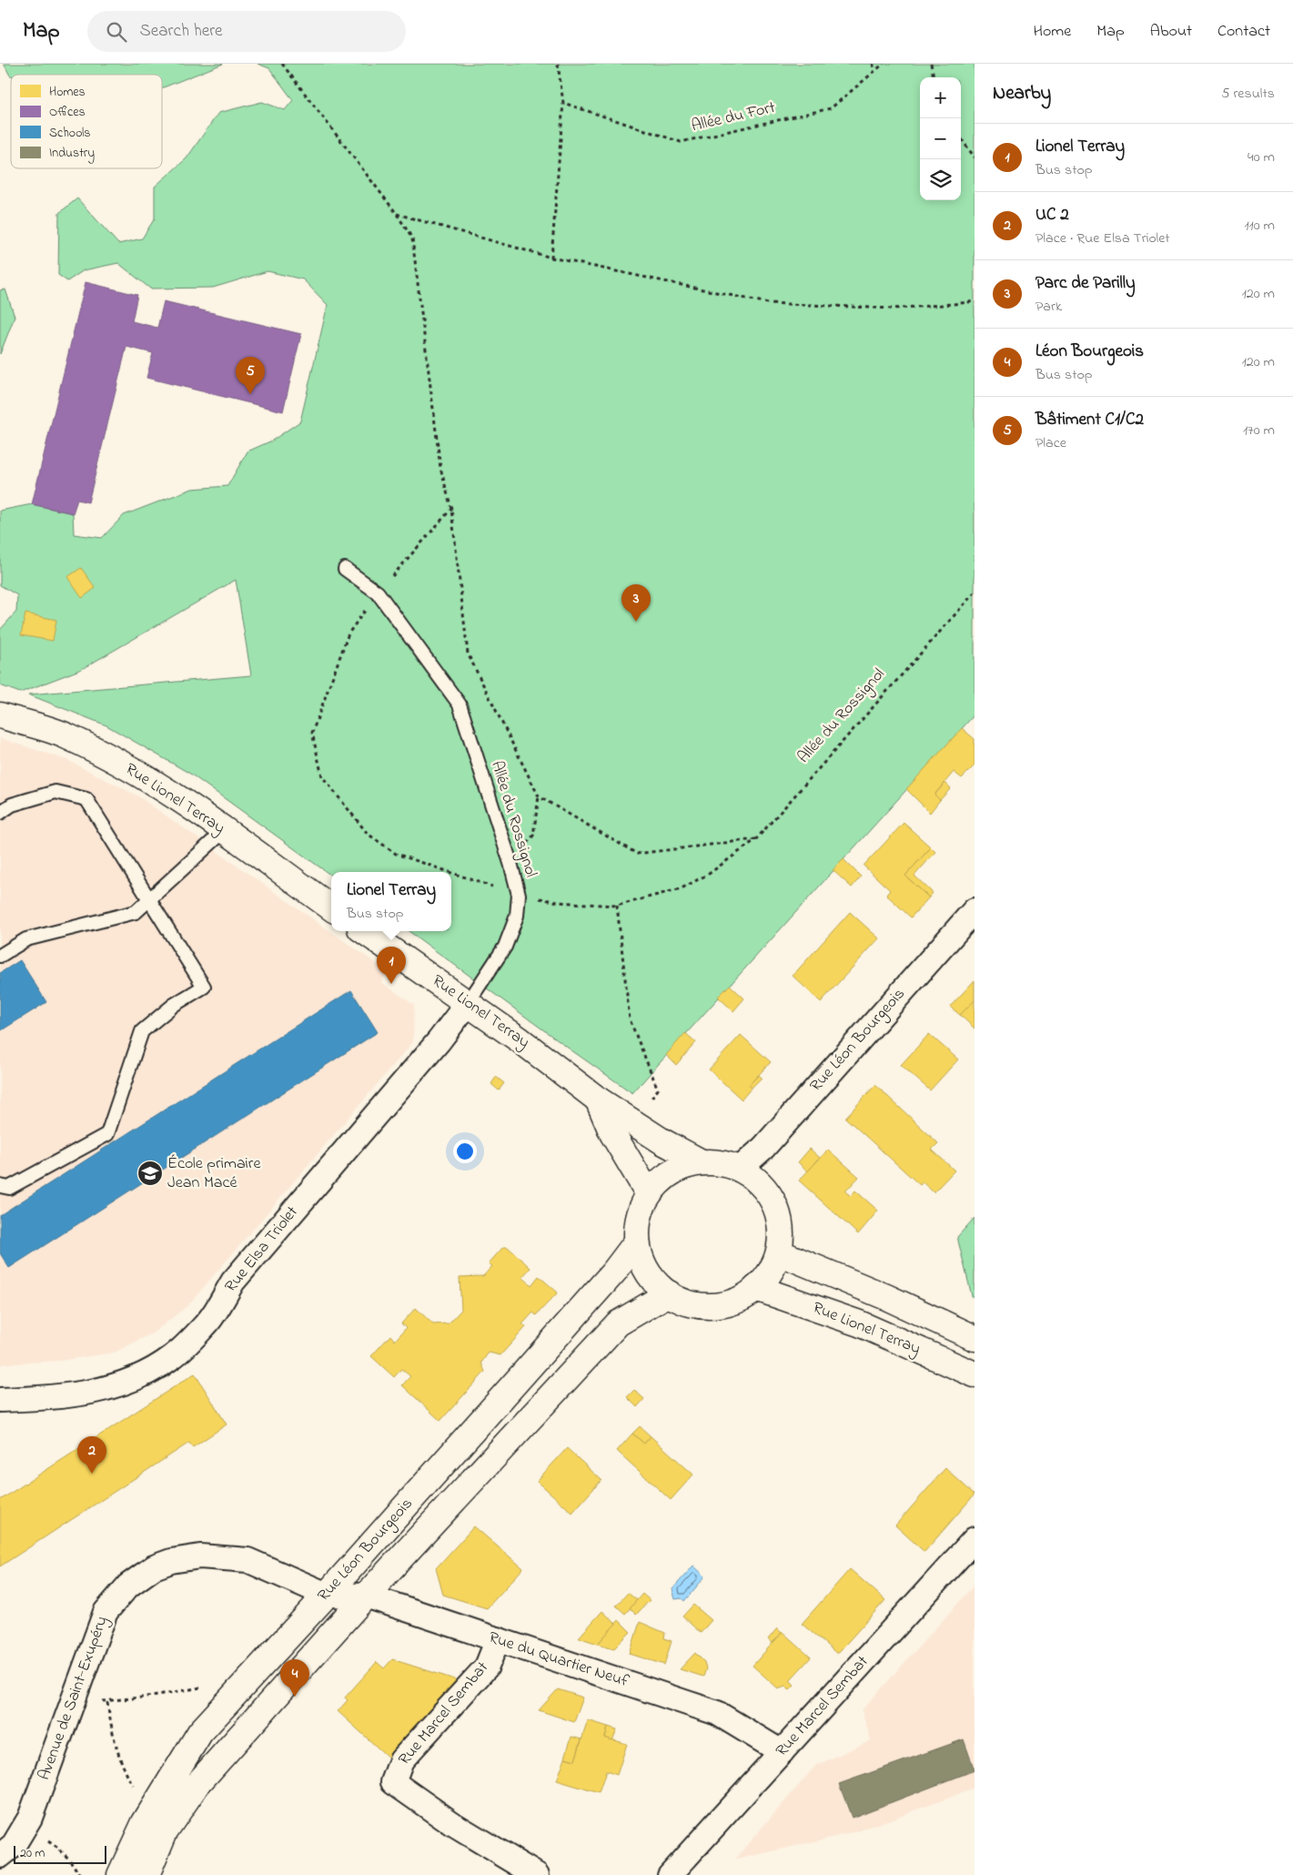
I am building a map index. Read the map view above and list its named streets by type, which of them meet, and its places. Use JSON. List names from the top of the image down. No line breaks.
{"streets":{"main road":["Rue Lionel Terray","Rue Léon Bourgeois"],"street":["Rue Elsa Triolet","Rue du Quartier Neuf","Avenue de Saint-Exupéry","Rue Marcel Sembat"],"lane":["Allée du Rossignol"],"path":["Allée du Fort"]},"crossings":[["Rue Lionel Terray","Rue Léon Bourgeois"],["Rue Lionel Terray","Rue Elsa Triolet"],["Rue Léon Bourgeois","Rue du Quartier Neuf"],["Rue Léon Bourgeois","Avenue de Saint-Exupéry"],["Rue du Quartier Neuf","Avenue de Saint-Exupéry"],["Rue du Quartier Neuf","Rue Marcel Sembat"]],"places":{"school or university":["École primaire Jean Macé"]},"legend":["Homes","Offices","Schools","Industry"],"scale_bar":"20 m","page":{"header":"Map","search":"Search here","nav":["Home","Map","About","Contact"],"heading":["Nearby","5 results"],"map_buttons":["+","−"],"list":[{"mark":"1","name":"Lionel Terray","note":"Bus stop","value":"40 m"},{"mark":"2","name":"UC 2","note":"Place · Rue Elsa Triolet","value":"110 m"},{"mark":"3","name":"Parc de Parilly","note":"Park","value":"120 m"},{"mark":"4","name":"Léon Bourgeois","note":"Bus stop","value":"120 m"},{"mark":"5","name":"Bâtiment C1/C2","note":"Place","value":"170 m"}],"pins":["5","3","1","2","4"],"popup":["Lionel Terray","Bus stop"],"scale":"20 m"}}
